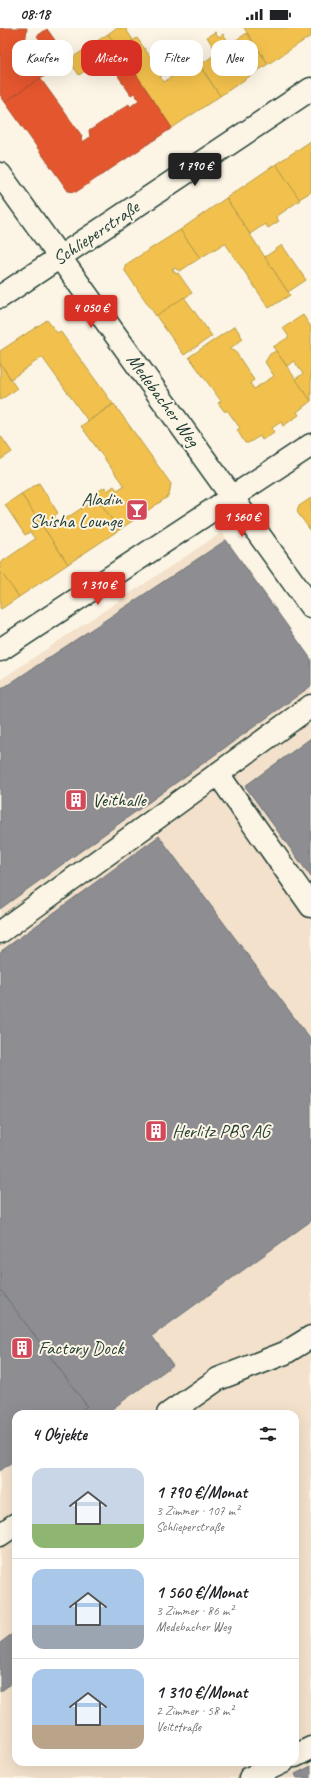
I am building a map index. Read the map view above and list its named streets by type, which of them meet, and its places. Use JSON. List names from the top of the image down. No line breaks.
{"streets":{"street":["Schlieperstraße","Medebacher Weg"]},"crossings":[["Schlieperstraße","Medebacher Weg"]],"places":{"bar":["Aladin Shisha Lounge"],"building":["Veithalle","Herlitz PBS AG","Factory Dock"]},"page":{"status":"08:18","chip":["Kaufen","Mieten","Filter","Neu"],"price":["1 790 €","4 050 €","1 560 €","1 310 €"],"heading":"4 Objekte","list":[{"name":"1 790 €/Monat","note":"3 Zimmer · 107 m² · Schlieperstraße"},{"name":"1 560 €/Monat","note":"3 Zimmer · 86 m² · Medebacher Weg"},{"name":"1 310 €/Monat","note":"2 Zimmer · 58 m² · Veitstraße"}]}}
